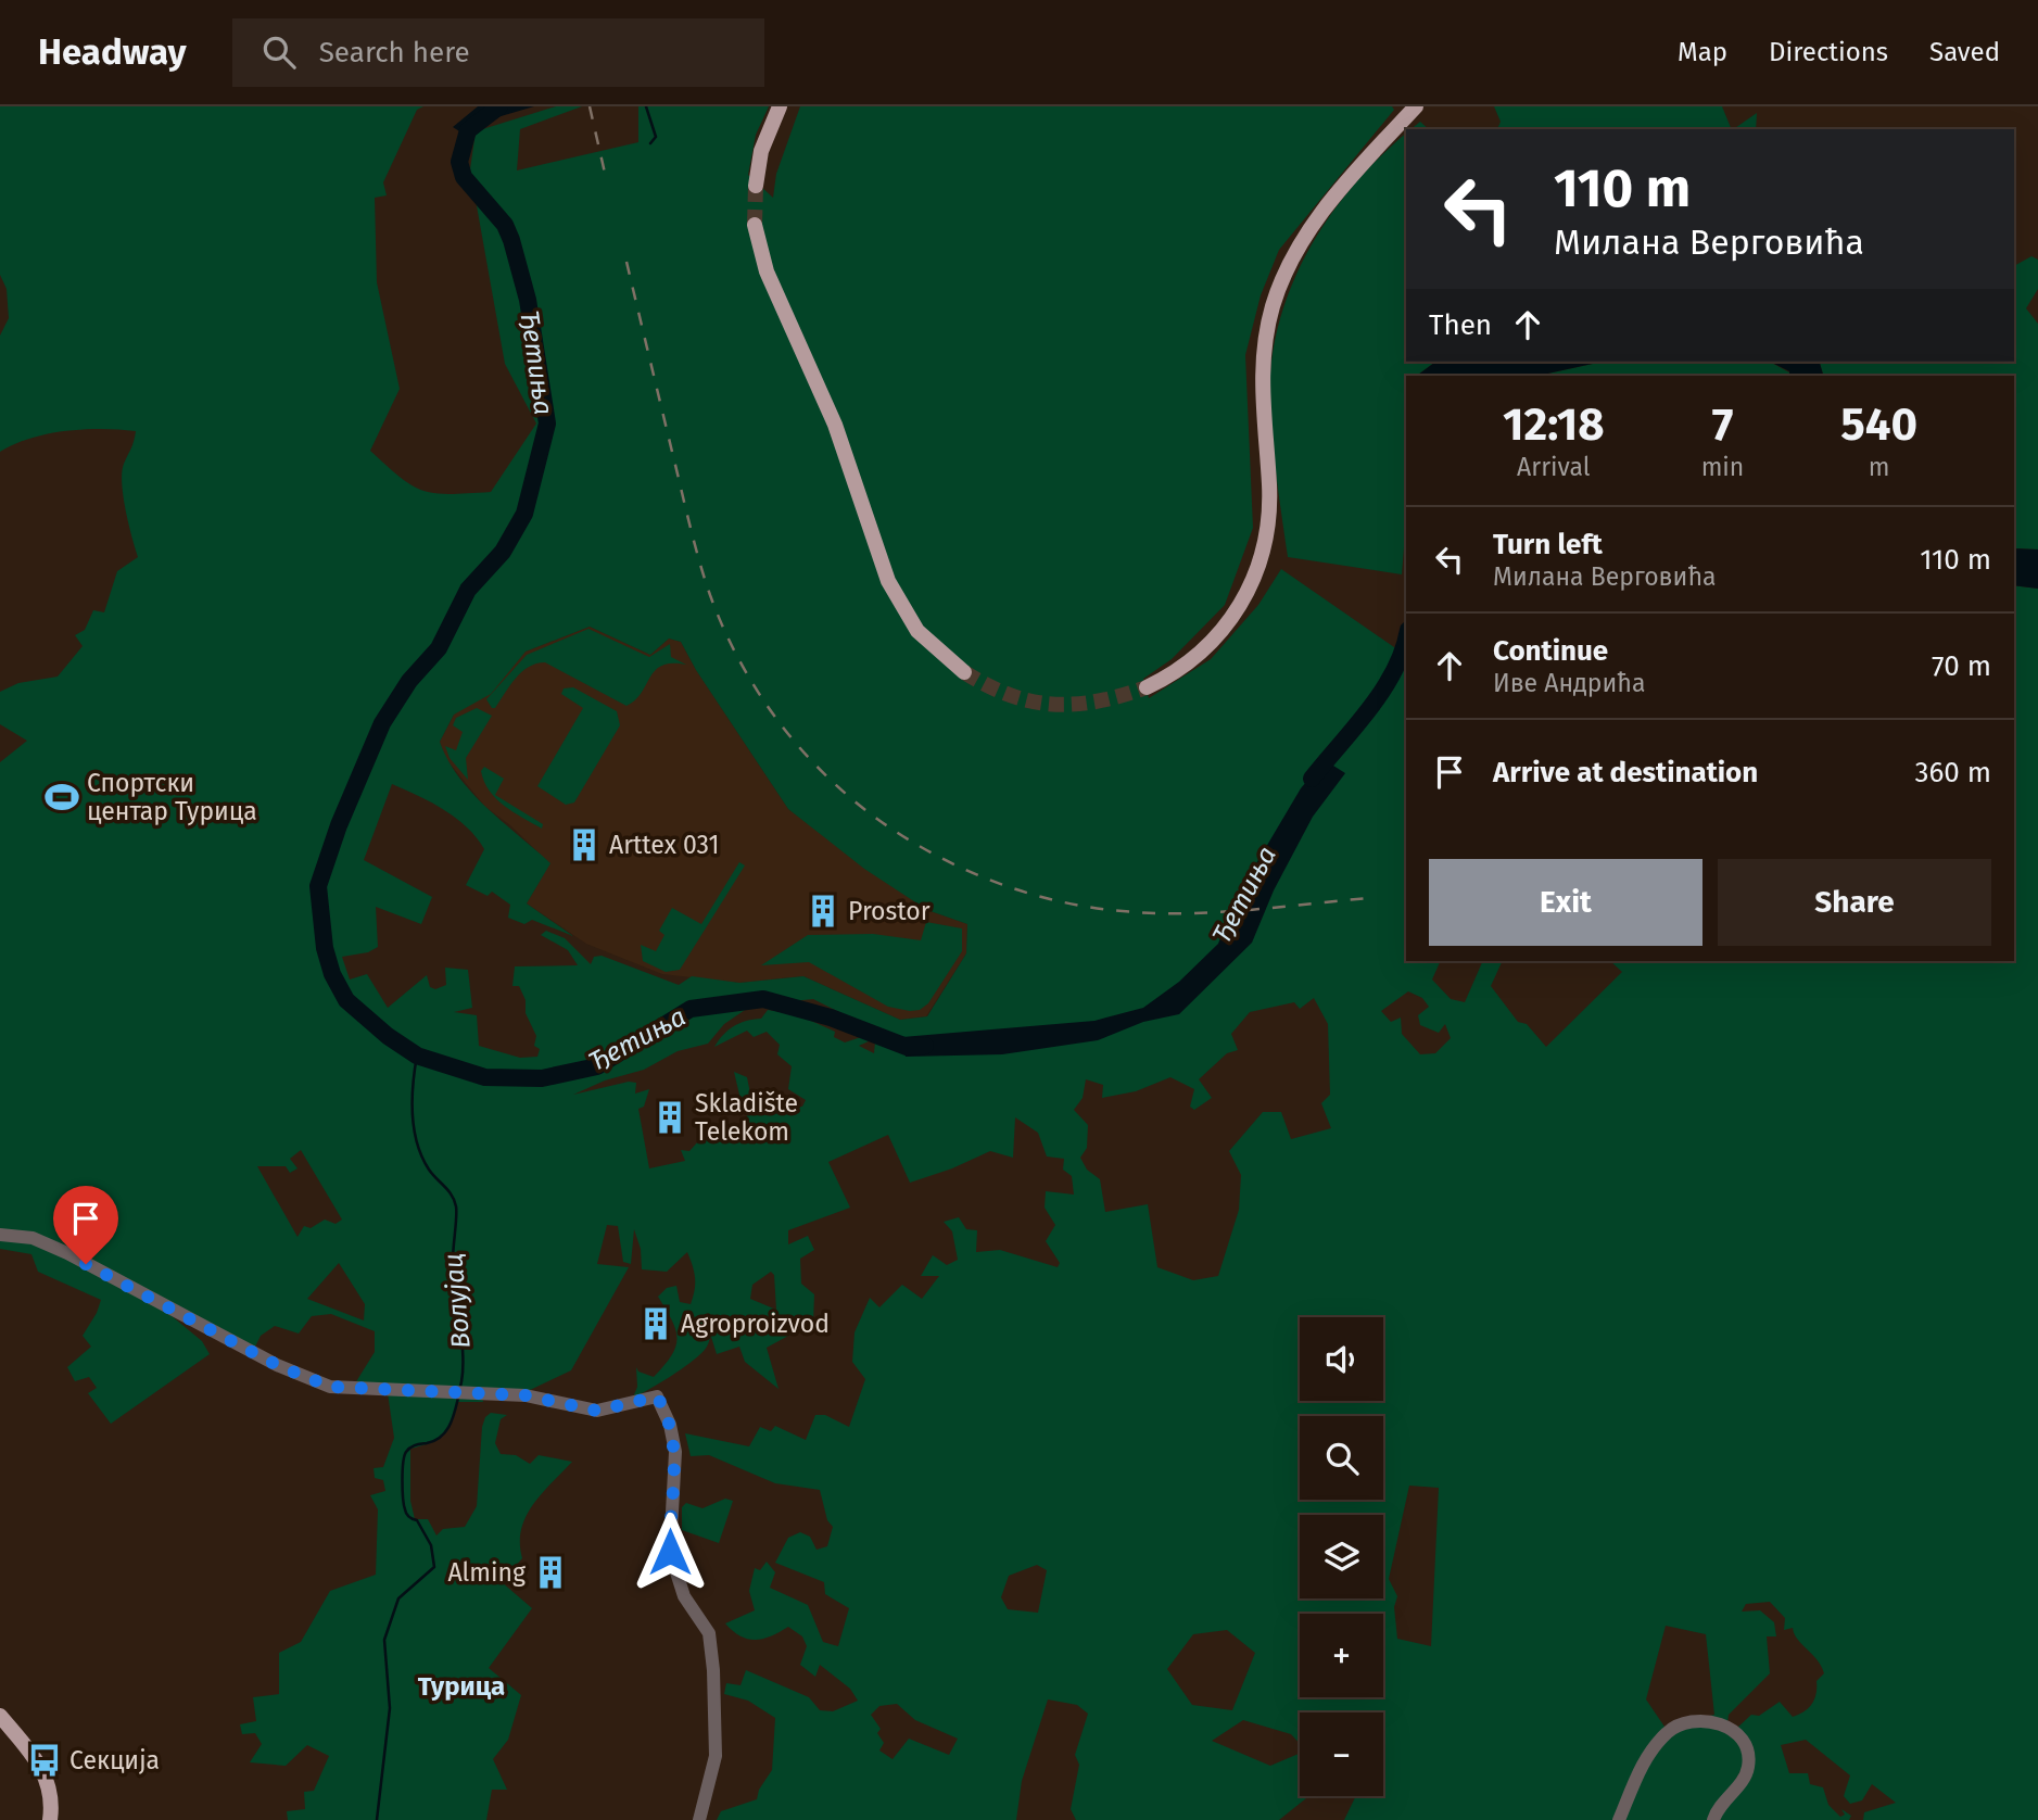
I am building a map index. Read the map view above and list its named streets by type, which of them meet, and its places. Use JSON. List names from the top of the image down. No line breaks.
{"districts":["Турица"],"water":["Ђетиња","Волујац"],"places":{"sports":["Спортски центар Турица"],"building":["Arttex 031","Prostor","Skladište Telekom","Agroproizvod","Alming"],"bus stop":["Секција"]},"page":{"header":"Headway","search":"Search here","nav":["Map","Directions","Saved"],"turn":["110 m","Милана Верговића"],"then":"Then","eta":["12:18","Arrival","7","min","540","m"],"list":[{"name":"Turn left","note":"Милана Верговића","value":"110 m"},{"name":"Continue","note":"Иве Андрића","value":"70 m"},{"name":"Arrive at destination","value":"360 m"}],"buttons":["Exit","Share"],"map_buttons":["+","−"]}}
